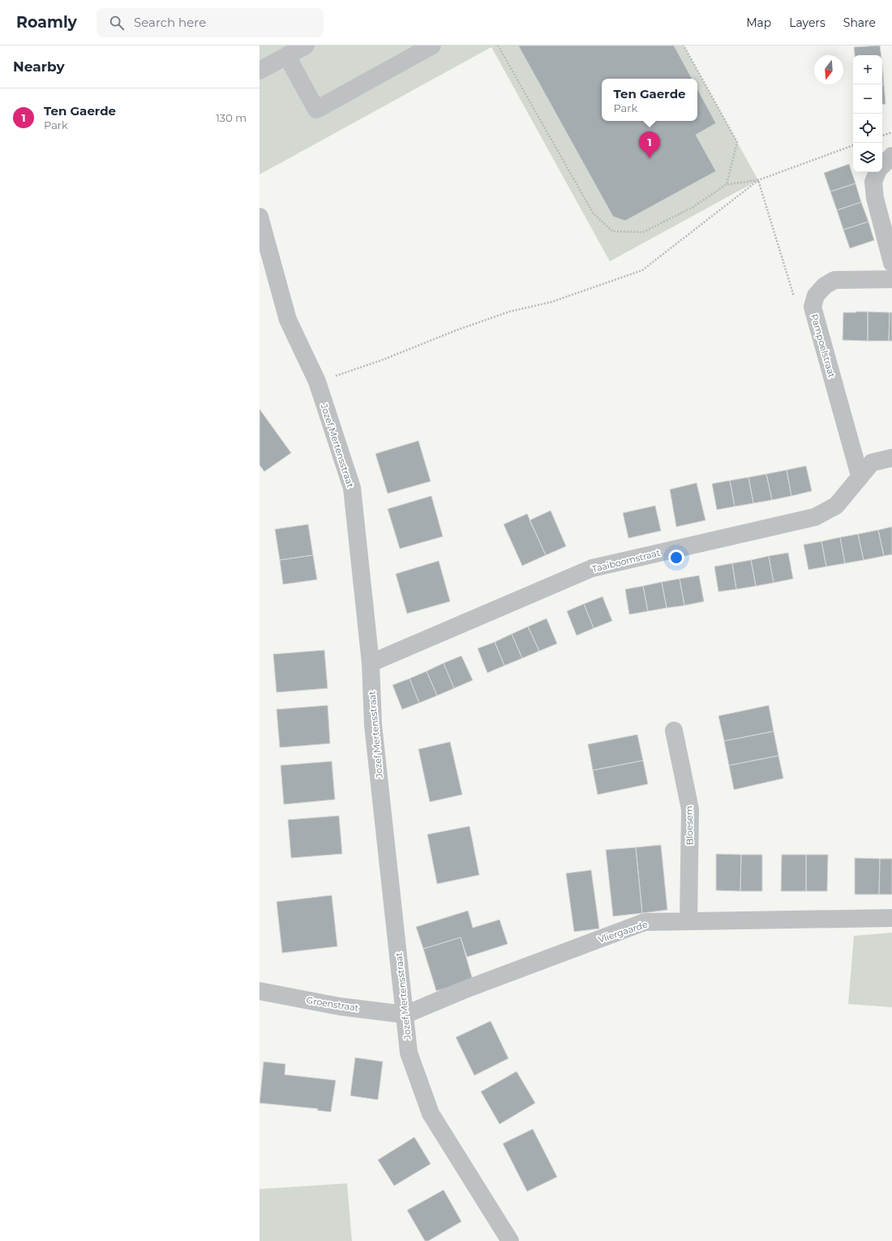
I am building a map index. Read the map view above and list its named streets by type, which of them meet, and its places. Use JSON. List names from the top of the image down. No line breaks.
{"streets":{"street":["Pampoelstraat","Jozef Mertensstraat","Taaiboomstraat","Bloesem","Vliergaarde","Groenstraat"]},"crossings":[["Pampoelstraat","Taaiboomstraat"],["Jozef Mertensstraat","Taaiboomstraat"],["Jozef Mertensstraat","Vliergaarde"],["Jozef Mertensstraat","Groenstraat"],["Bloesem","Vliergaarde"],["Vliergaarde","Groenstraat"]],"north":"bottom","page":{"header":"Roamly","search":"Search here","nav":["Map","Layers","Share"],"heading":"Nearby","map_buttons":["+","−"],"popup":["Ten Gaerde","Park"],"list":[{"mark":"1","name":"Ten Gaerde","note":"Park","value":"130 m"}],"pins":"1"}}
